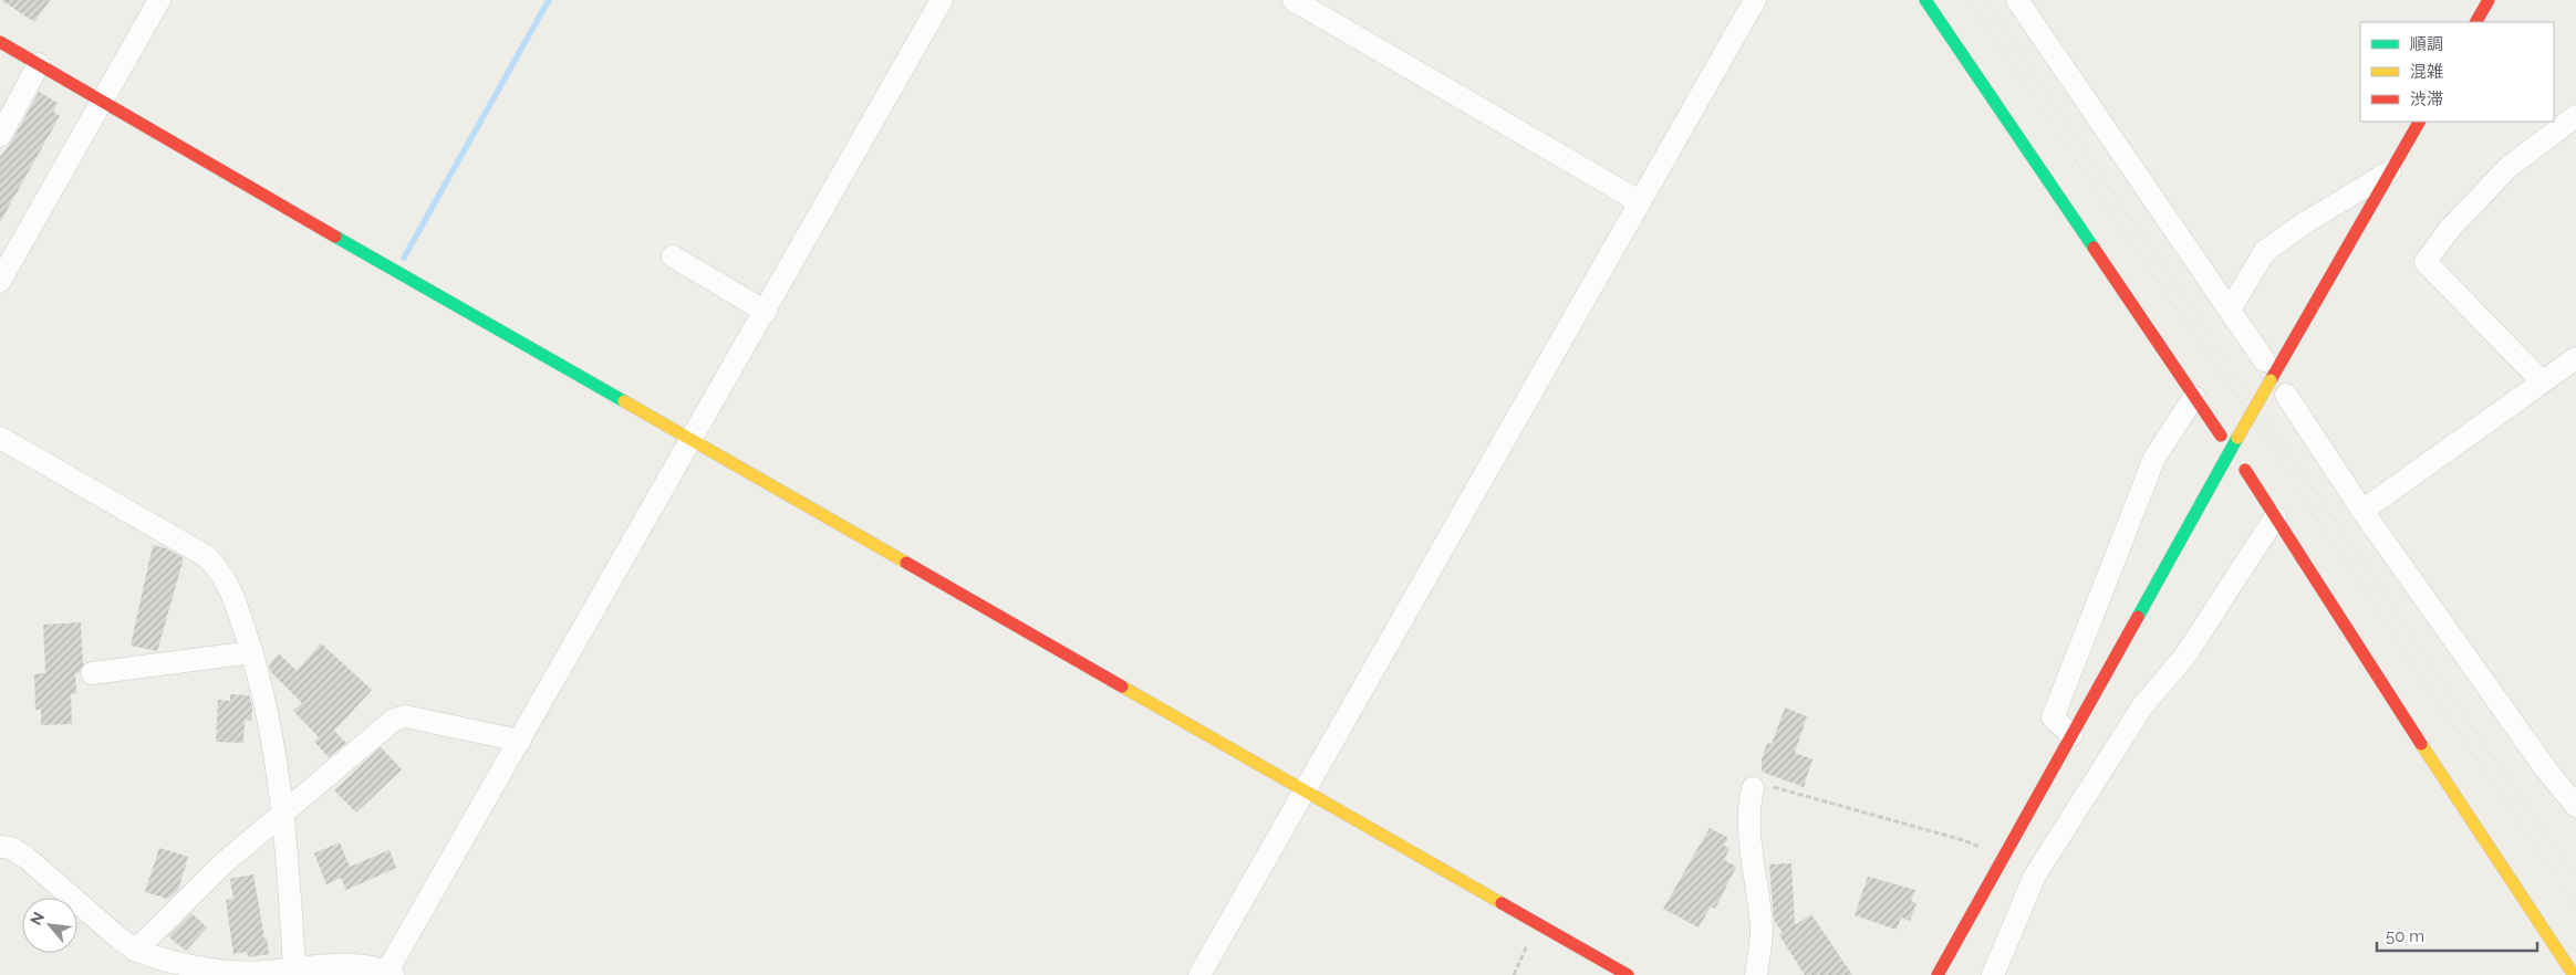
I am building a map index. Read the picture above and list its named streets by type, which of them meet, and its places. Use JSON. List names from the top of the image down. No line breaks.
{"legend":["順調","混雑","渋滞"],"scale_bar":"50 m","north":"top left"}
